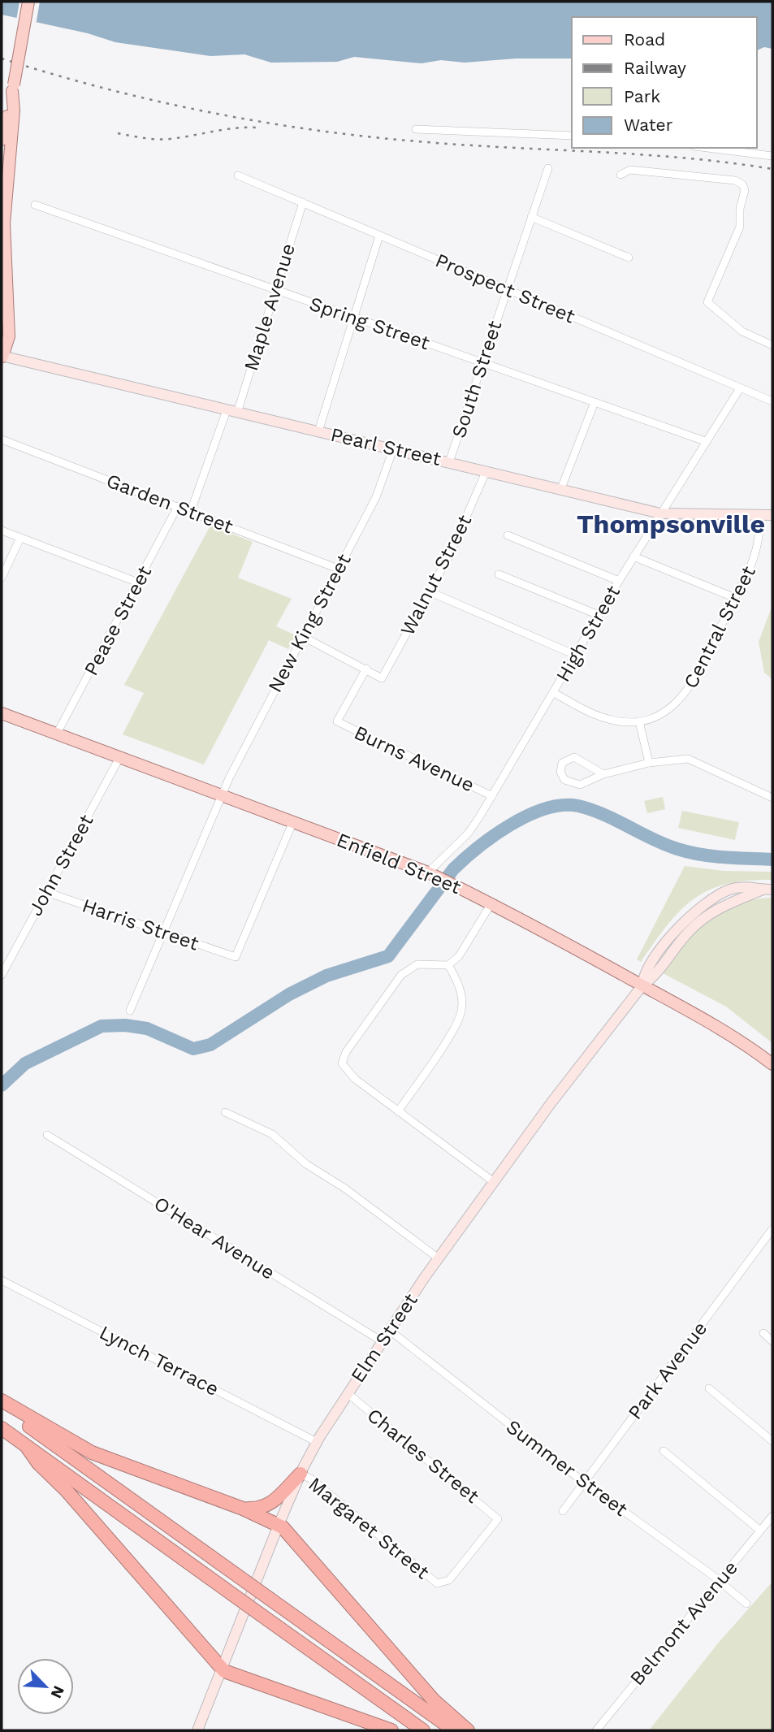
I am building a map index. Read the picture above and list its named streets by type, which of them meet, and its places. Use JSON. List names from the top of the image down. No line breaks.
{"streets":{"main road":["Enfield Street"],"street":["Prospect Street","Maple Avenue","Spring Street","South Street","Pearl Street","Garden Street","Walnut Street","Pease Street","New King Street","Central Street","High Street","Burns Avenue","John Street","Harris Street","O'Hear Avenue","Elm Street","Lynch Terrace","Park Avenue","Charles Street","Summer Street","Margaret Street","Belmont Avenue"]},"crossings":[["Prospect Street","Maple Avenue"],["Prospect Street","South Street"],["Prospect Street","High Street"],["Maple Avenue","Spring Street"],["Maple Avenue","Pearl Street"],["Spring Street","South Street"],["Spring Street","High Street"],["South Street","Pearl Street"],["Pearl Street","Walnut Street"],["Pearl Street","New King Street"],["Pearl Street","Central Street"],["Pearl Street","High Street"],["Garden Street","Pease Street"],["Garden Street","New King Street"],["Walnut Street","Burns Avenue"],["Pease Street","Enfield Street"],["New King Street","Enfield Street"],["New King Street","Harris Street"],["Central Street","High Street"],["High Street","Burns Avenue"],["High Street","Enfield Street"],["Enfield Street","John Street"],["Enfield Street","Harris Street"],["Enfield Street","Elm Street"],["John Street","Harris Street"],["O'Hear Avenue","Elm Street"],["Elm Street","Lynch Terrace"],["Elm Street","Charles Street"],["Elm Street","Summer Street"],["Elm Street","Margaret Street"],["Park Avenue","Summer Street"],["Charles Street","Margaret Street"],["Summer Street","Belmont Avenue"]],"districts":["Thompsonville"],"legend":["Road","Railway","Park","Water"],"north":"bottom right"}
